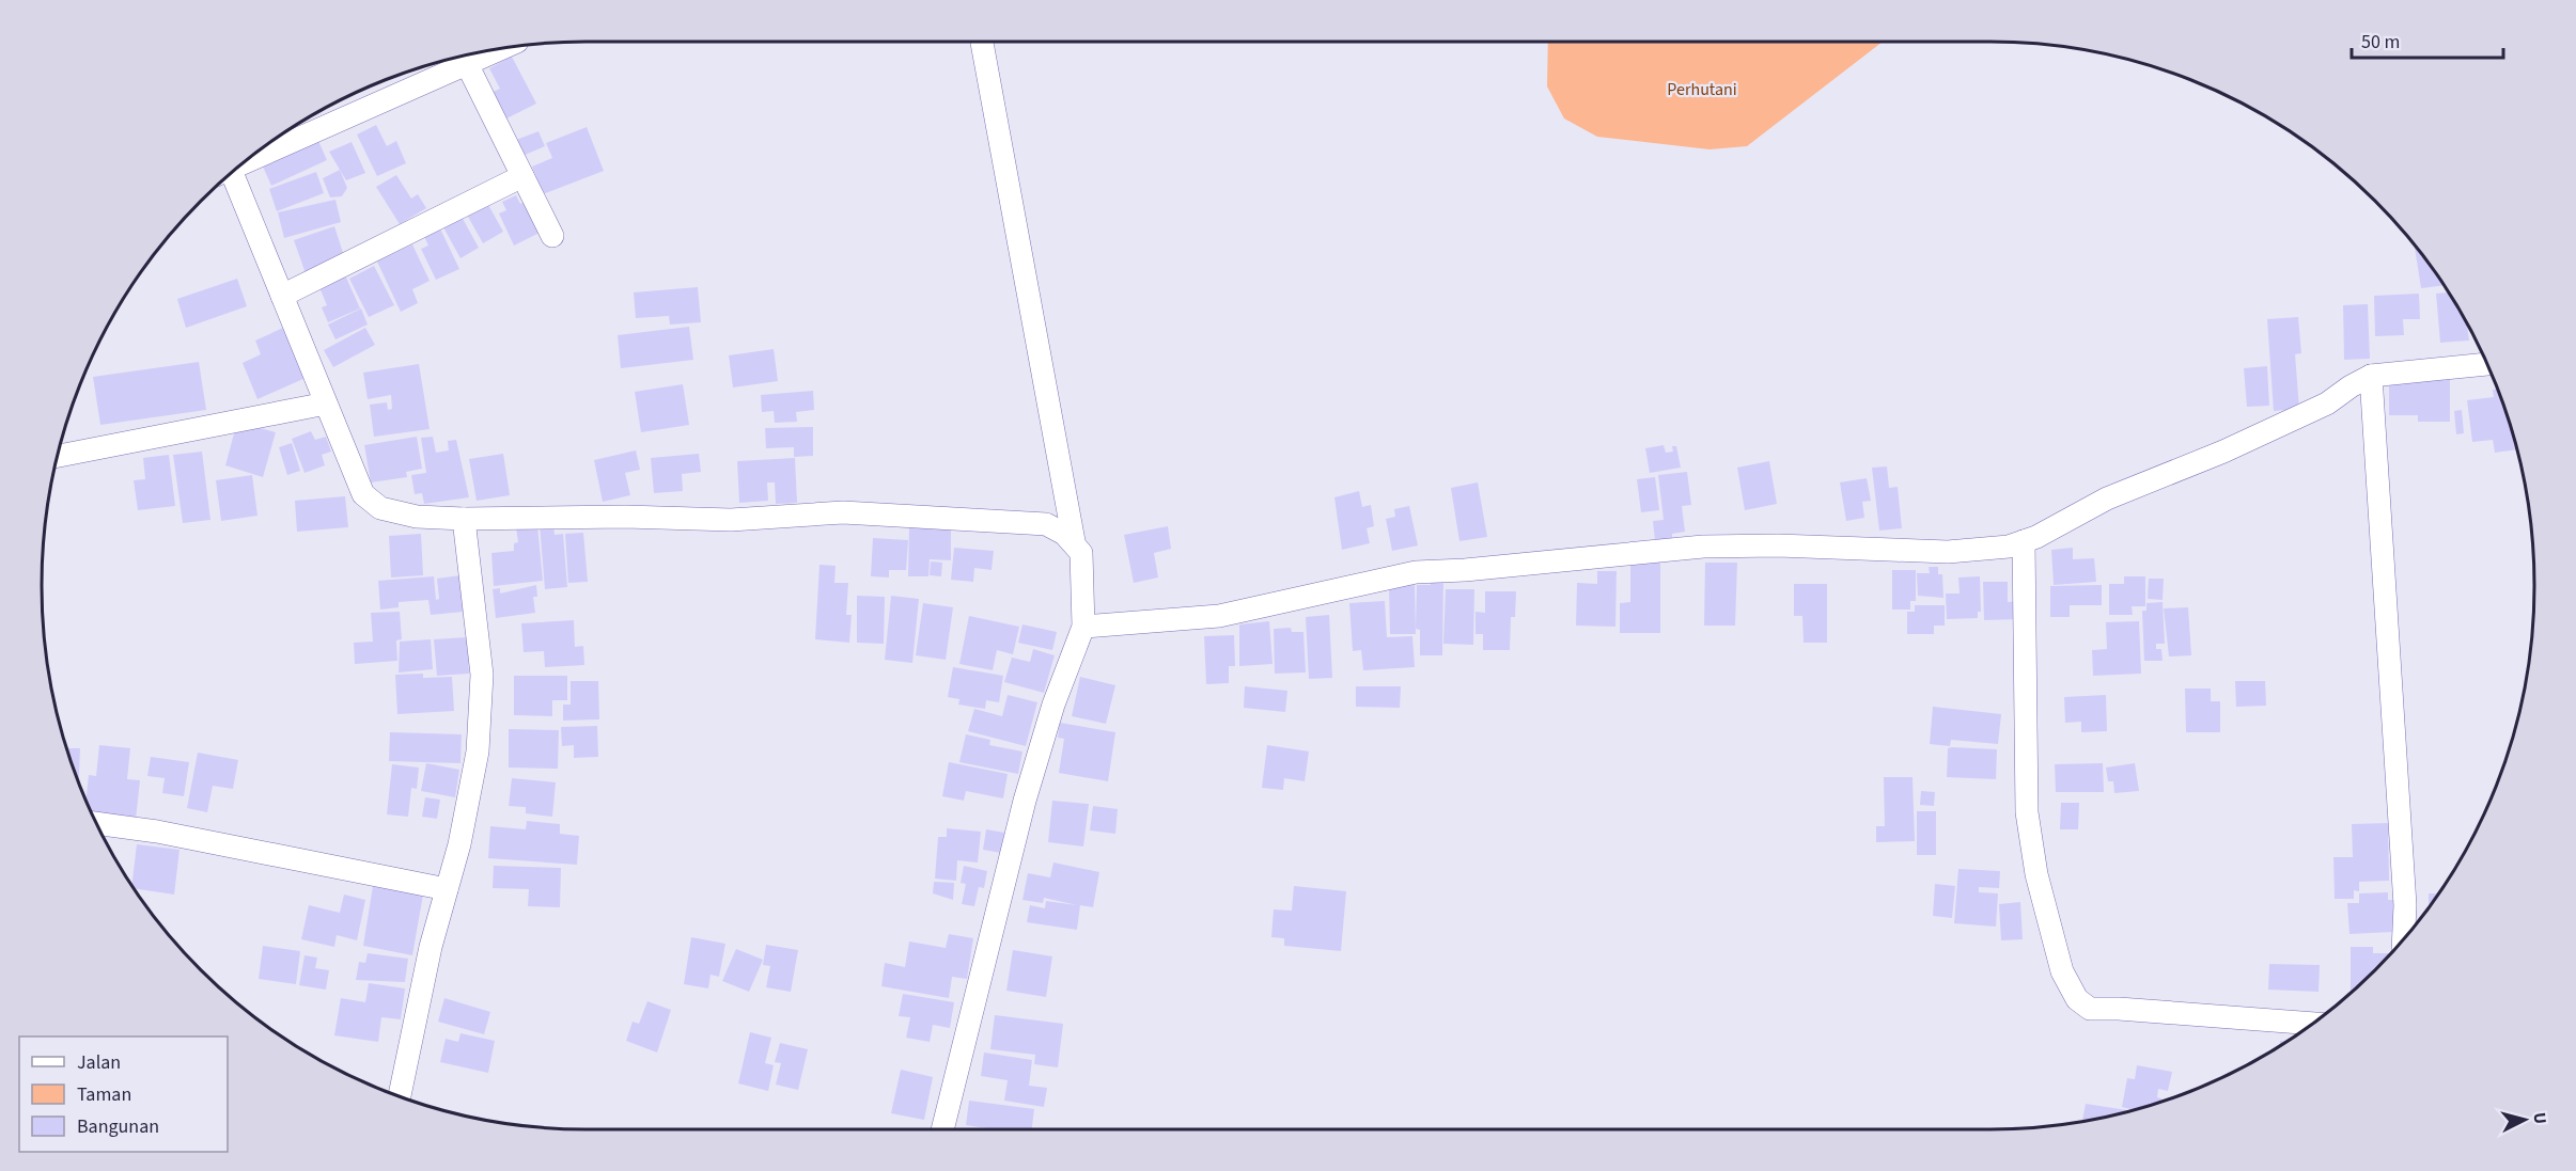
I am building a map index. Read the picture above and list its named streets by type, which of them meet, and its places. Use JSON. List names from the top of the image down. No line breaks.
{"parks":["Perhutani"],"legend":["Jalan","Taman","Bangunan"],"scale_bar":"50 m","north":"right"}
